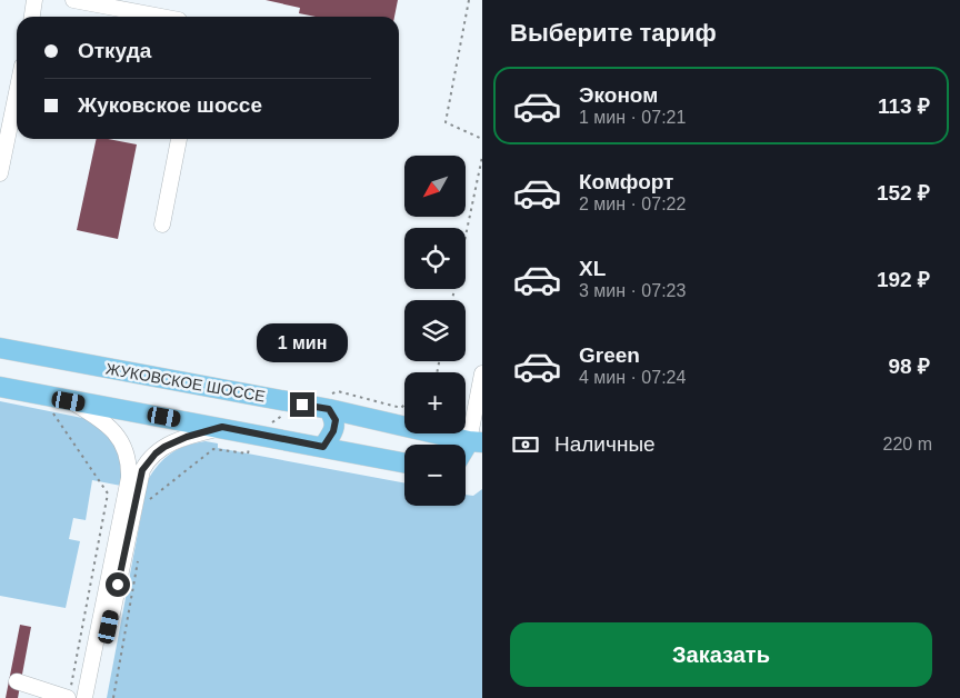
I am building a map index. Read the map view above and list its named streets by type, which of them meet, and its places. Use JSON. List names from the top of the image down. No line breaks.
{"streets":{"main road":["ЖУКОВСКОЕ ШОССЕ"]},"north":"bottom left","page":{"heading":"Выберите тариф","banner":["Откуда","Жуковское шоссе"],"list":[{"name":"Эконом","note":"1 мин · 07:21","value":"113 ₽"},{"name":"Комфорт","note":"2 мин · 07:22","value":"152 ₽"},{"name":"XL","note":"3 мин · 07:23","value":"192 ₽"},{"name":"Green","note":"4 мин · 07:24","value":"98 ₽"}],"map_buttons":["+","−"],"bubble":"1 мин","pay":["Наличные","220 m"],"buttons":"Заказать"}}
